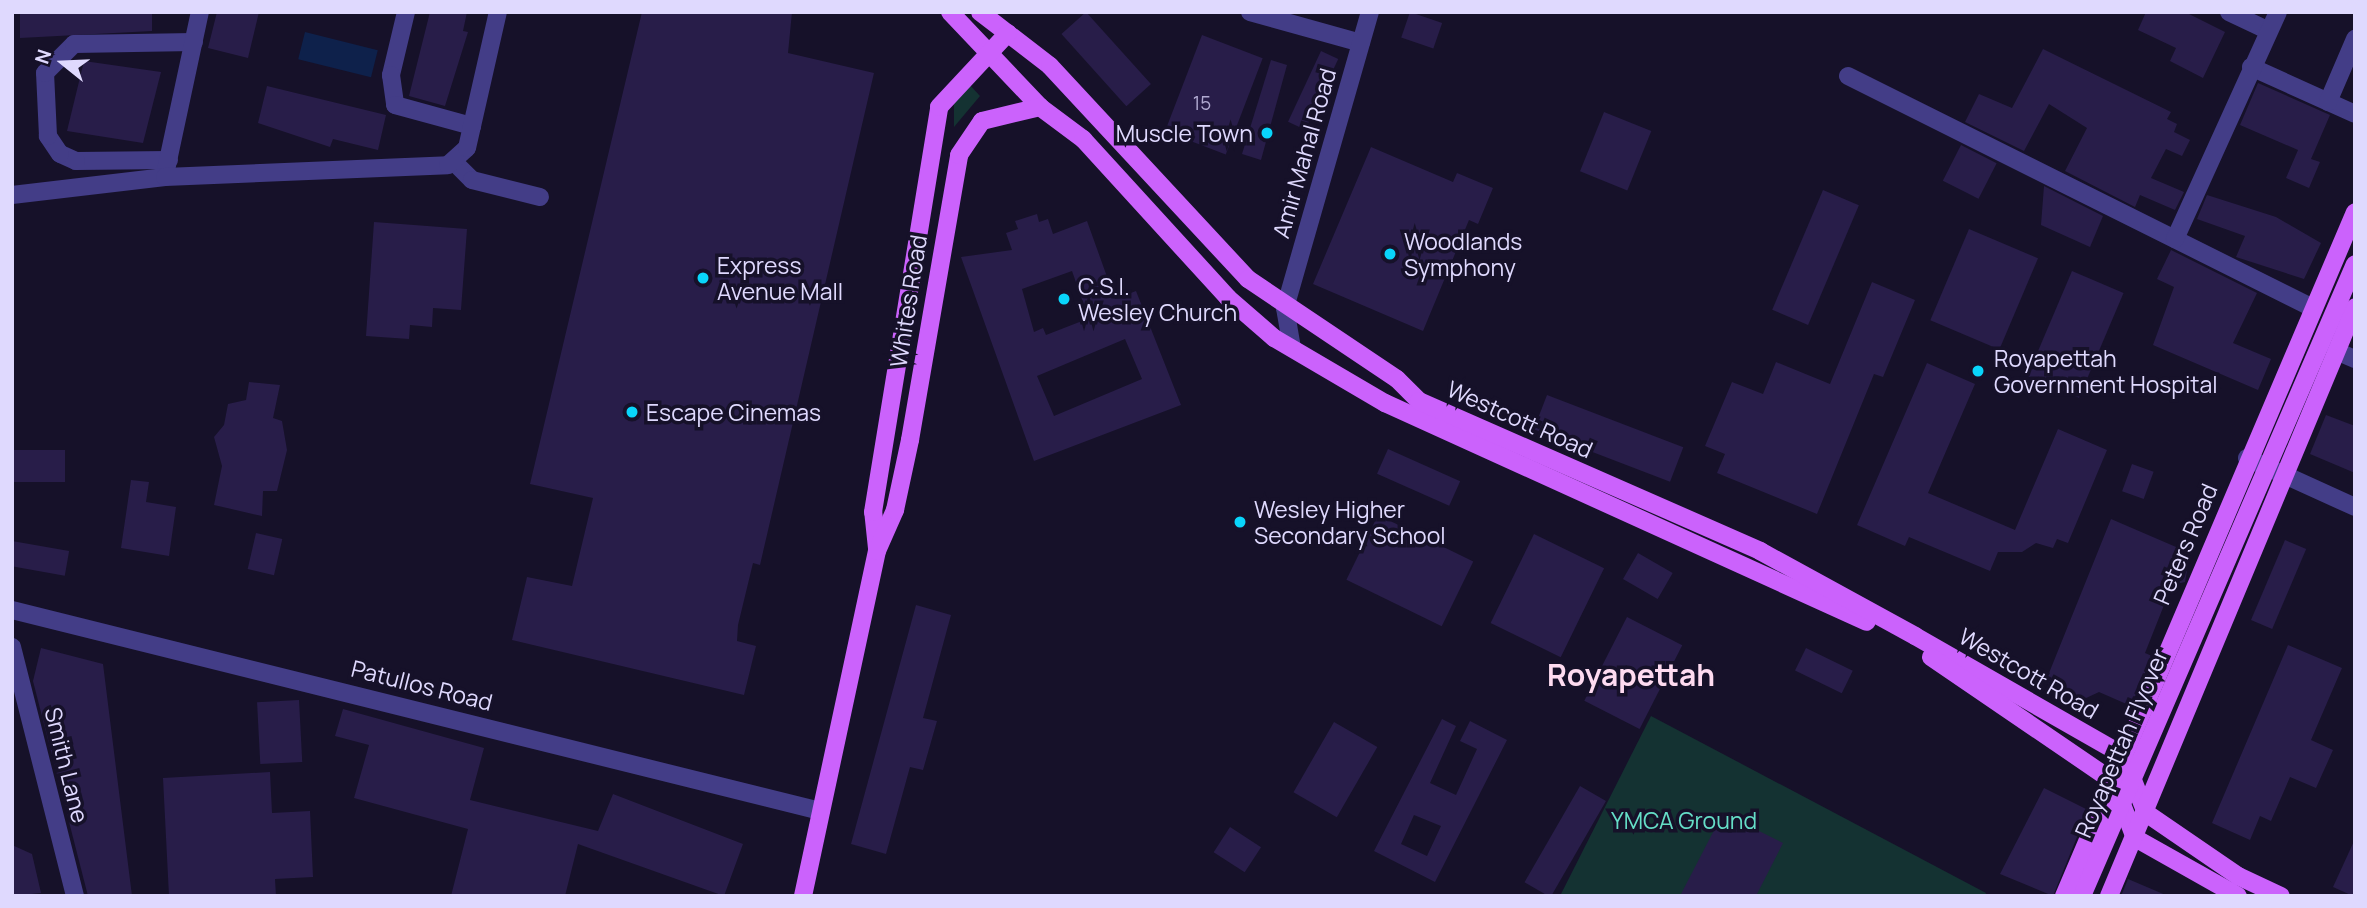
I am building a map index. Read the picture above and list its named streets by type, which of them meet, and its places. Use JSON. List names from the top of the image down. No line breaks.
{"streets":{"main road":["Whites Road","Westcott Road","Peters Road","Royapettah Flyover"],"street":["Amir Mahal Road","Patullos Road","Smith Lane"]},"crossings":[["Amir Mahal Road","Westcott Road"],["Whites Road","Westcott Road"],["Whites Road","Patullos Road"],["Westcott Road","Peters Road"]],"districts":["Royapettah"],"parks":["YMCA Ground"],"places":["Muscle Town","Woodlands Symphony","Express Avenue Mall","C.S.I. Wesley Church","Royapettah Government Hospital","Escape Cinemas","Wesley Higher Secondary School"],"house_numbers":["15"],"north":"left"}
